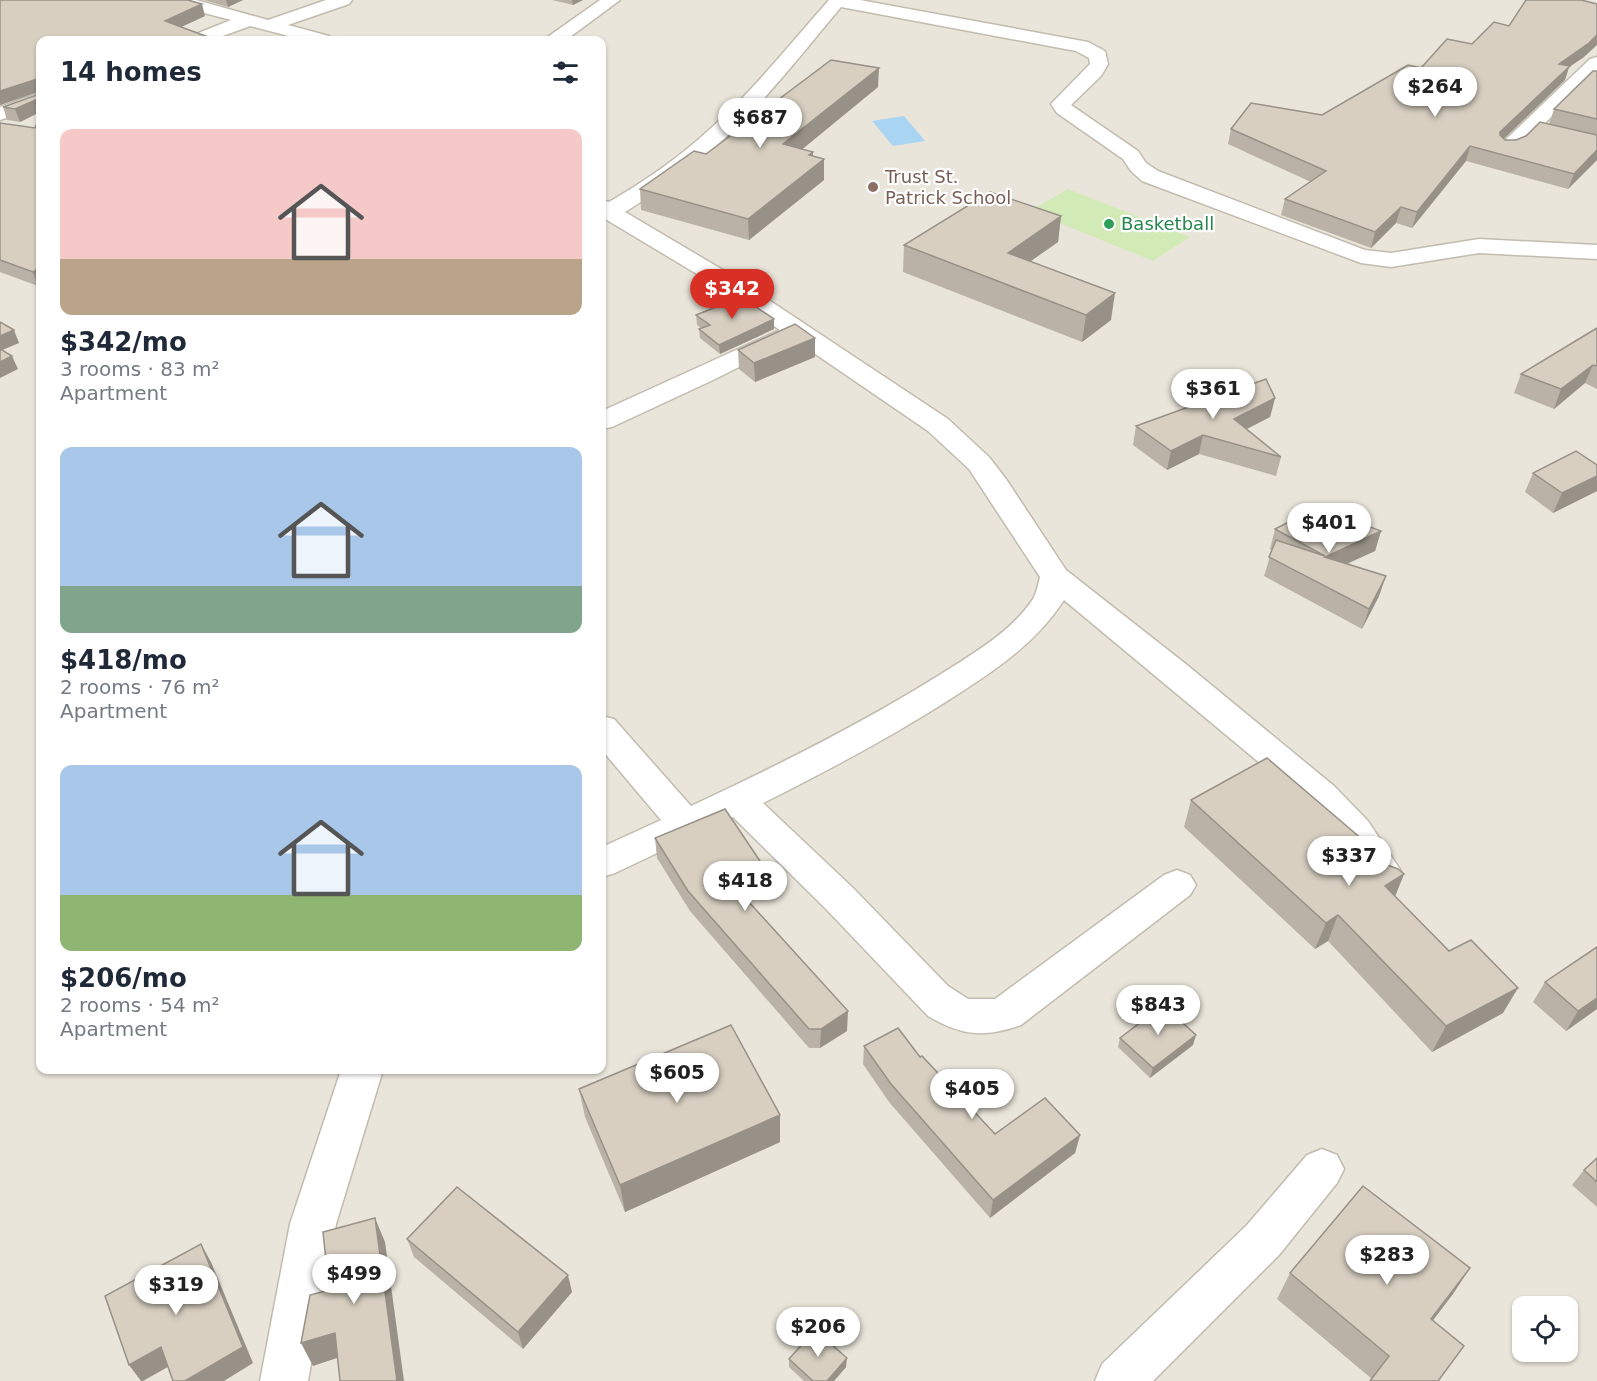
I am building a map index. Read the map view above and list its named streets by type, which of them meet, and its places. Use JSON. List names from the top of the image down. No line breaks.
{"places":["Trust St. Patrick School","Basketball"],"page":{"heading":"14 homes","price":["$264","$687","$342","$361","$401","$337","$418","$843","$605","$405","$283","$499","$319","$206"],"list":[{"name":"$342/mo","note":"3 rooms · 83 m² · Apartment"},{"name":"$418/mo","note":"2 rooms · 76 m² · Apartment"},{"name":"$206/mo","note":"2 rooms · 54 m² · Apartment"}]}}
